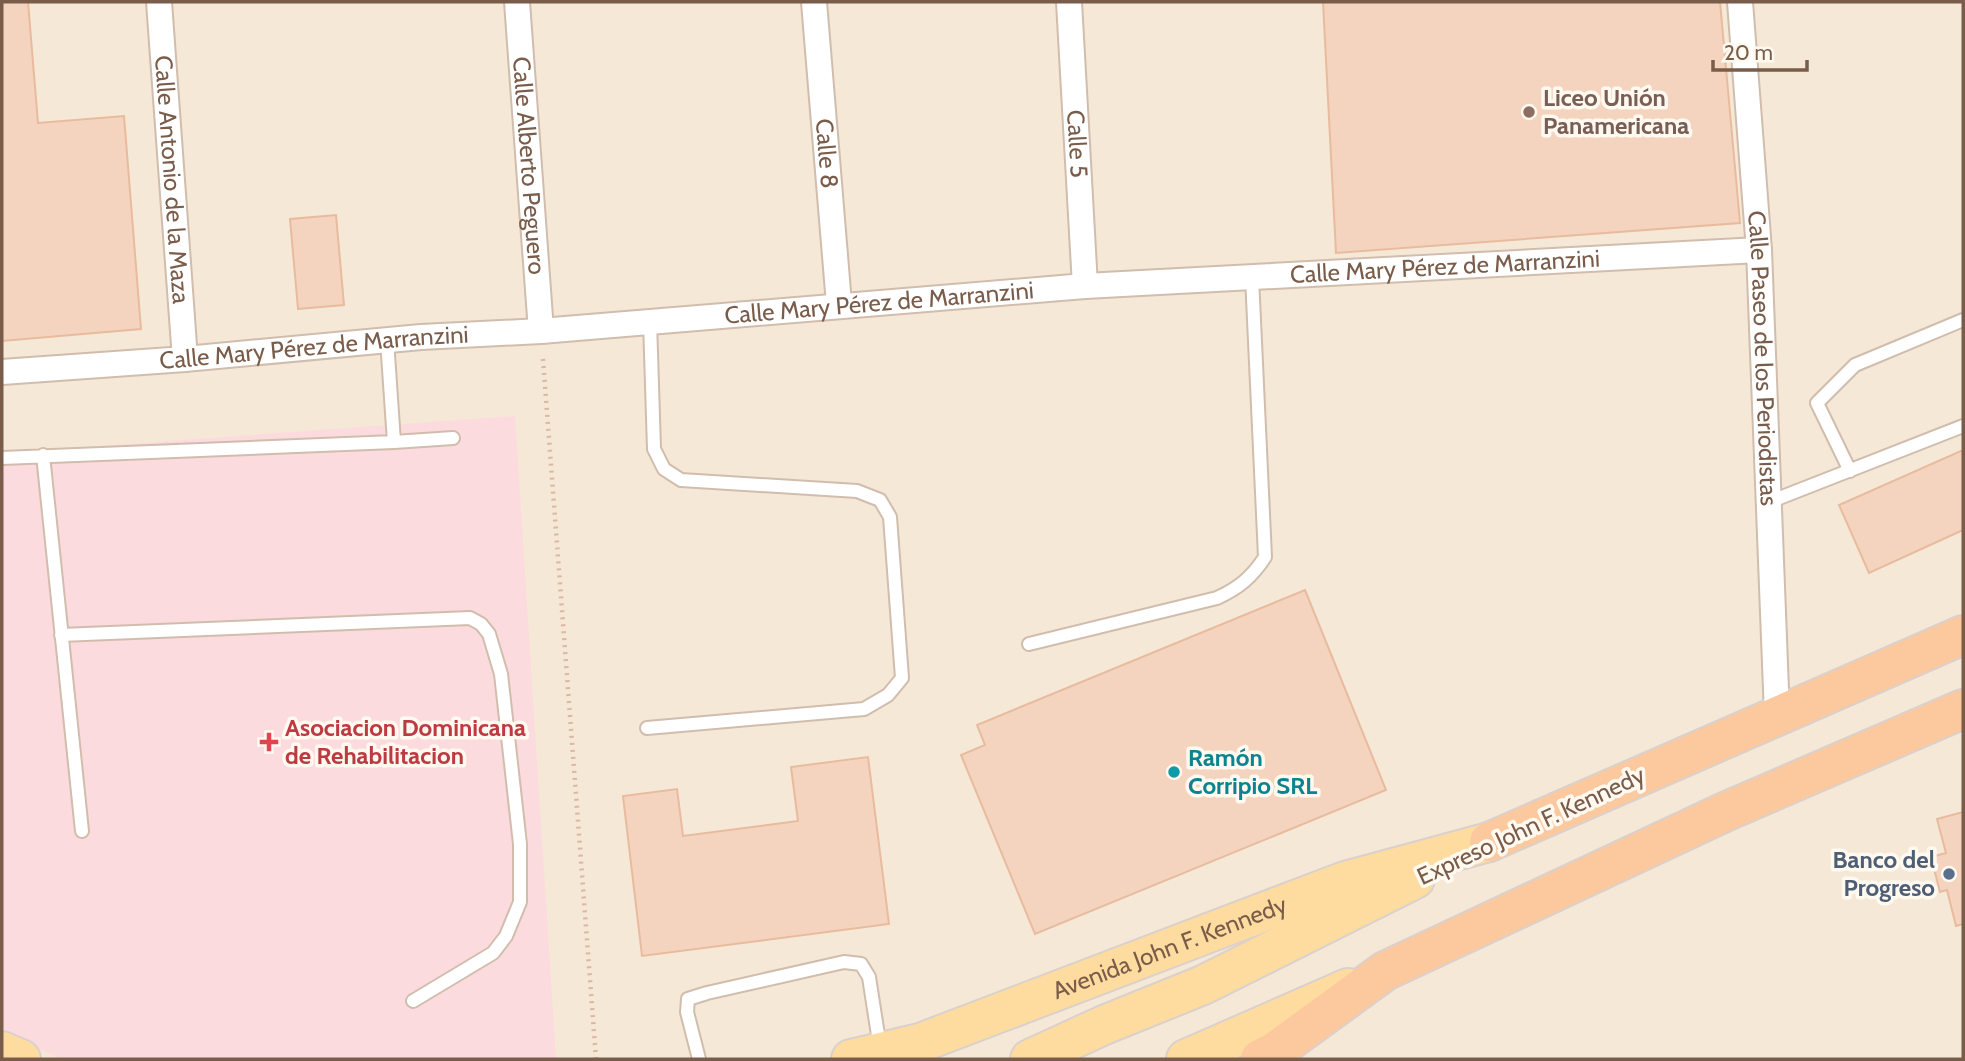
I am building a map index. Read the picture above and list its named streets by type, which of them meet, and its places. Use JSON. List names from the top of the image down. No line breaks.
{"streets":{"highway":["Expreso John F. Kennedy"],"main road":["Avenida John F. Kennedy"],"street":["Calle 5","Calle 8","Calle Alberto Peguero","Calle Antonio de la Maza","Calle Mary Pérez de Marranzini","Calle Paseo de los Periodistas"]},"crossings":[["Calle 5","Calle Mary Pérez de Marranzini"],["Calle 8","Calle Mary Pérez de Marranzini"],["Calle Alberto Peguero","Calle Mary Pérez de Marranzini"],["Calle Antonio de la Maza","Calle Mary Pérez de Marranzini"],["Calle Mary Pérez de Marranzini","Calle Paseo de los Periodistas"],["Calle Paseo de los Periodistas","Expreso John F. Kennedy"],["Expreso John F. Kennedy","Avenida John F. Kennedy"]],"places":{"other":["Liceo Unión Panamericana","Ramón Corripio SRL","Banco del Progreso"],"health":["Asociacion Dominicana de Rehabilitacion"]},"scale_bar":"20 m"}
